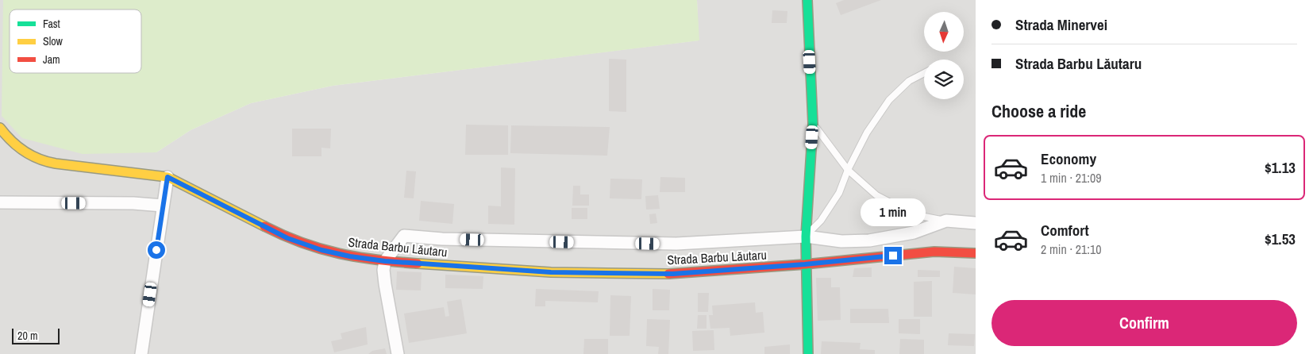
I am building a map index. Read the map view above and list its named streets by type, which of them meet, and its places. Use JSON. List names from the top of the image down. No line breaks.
{"streets":{"street":["Strada Barbu Lăutaru"]},"legend":["Fast","Slow","Jam"],"scale_bar":"20 m","north":"bottom","page":{"banner":["Strada Minervei","Strada Barbu Lăutaru"],"heading":"Choose a ride","list":[{"name":"Economy","note":"1 min · 21:09","value":"$1.13"},{"name":"Comfort","note":"2 min · 21:10","value":"$1.53"}],"bubble":"1 min","buttons":"Confirm","scale":"20 m"}}
